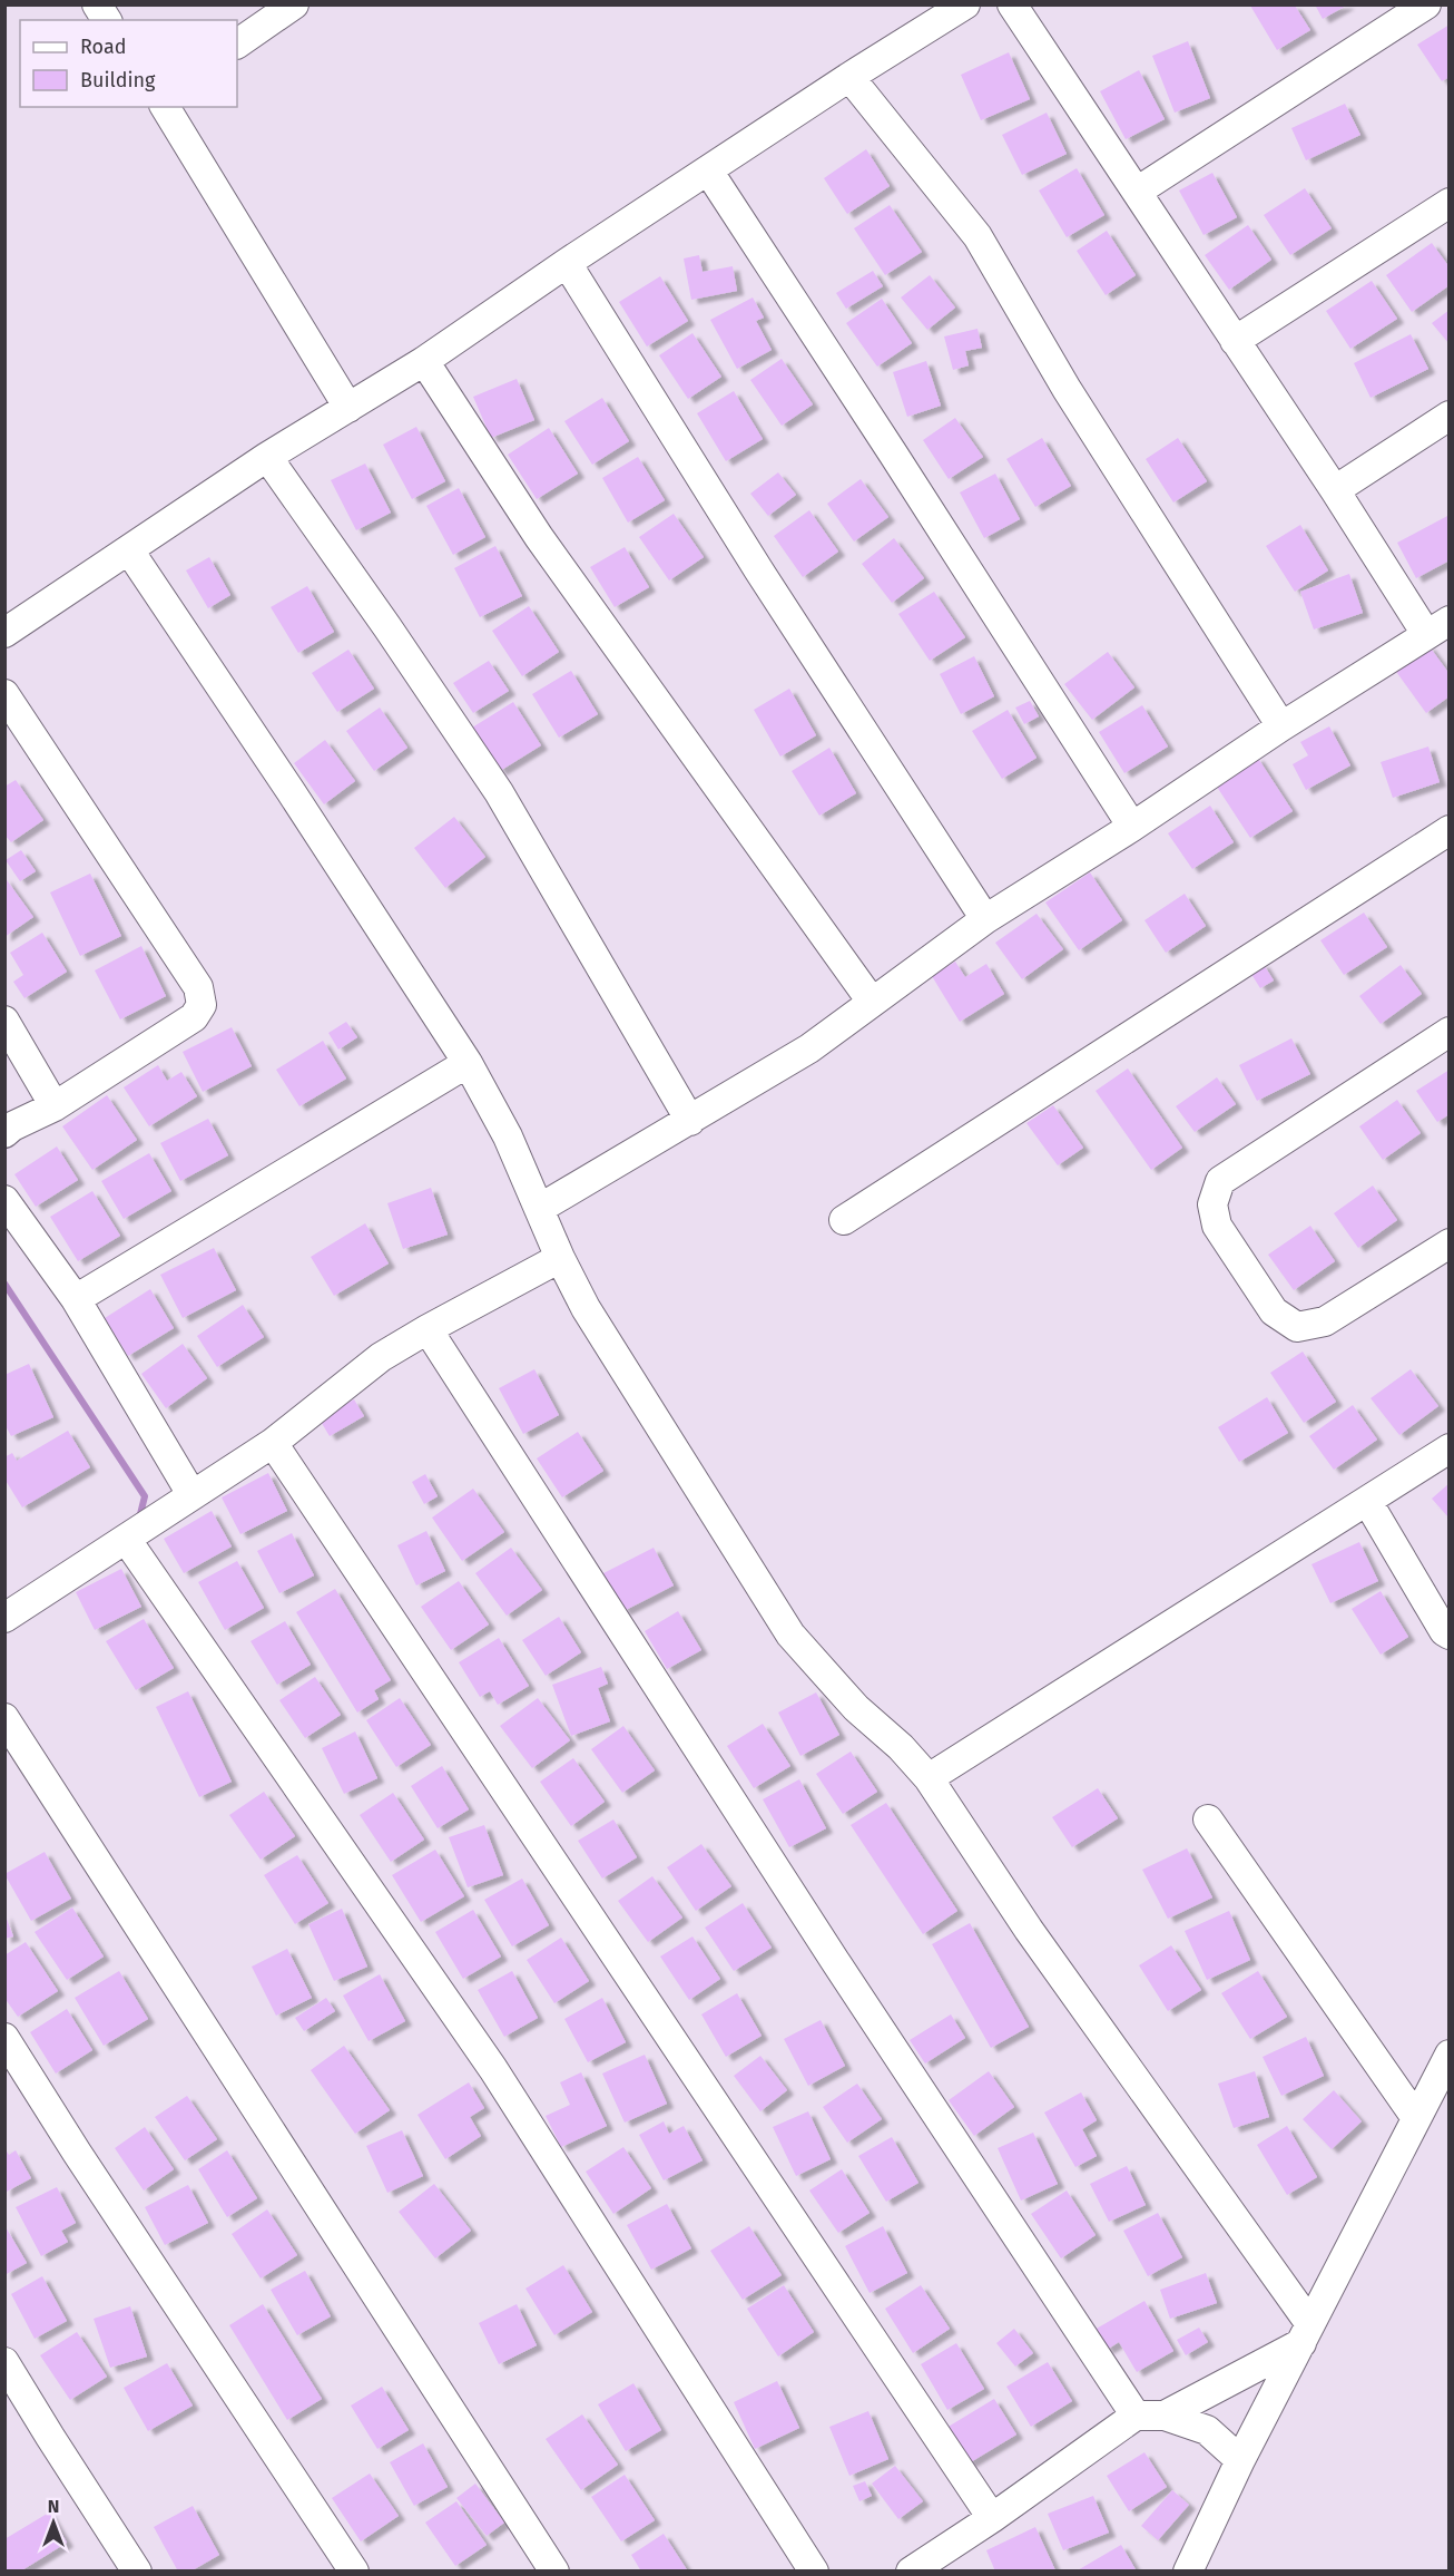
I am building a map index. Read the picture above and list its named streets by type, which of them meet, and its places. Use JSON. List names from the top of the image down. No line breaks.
{"legend":["Road","Building"],"north":"top"}
